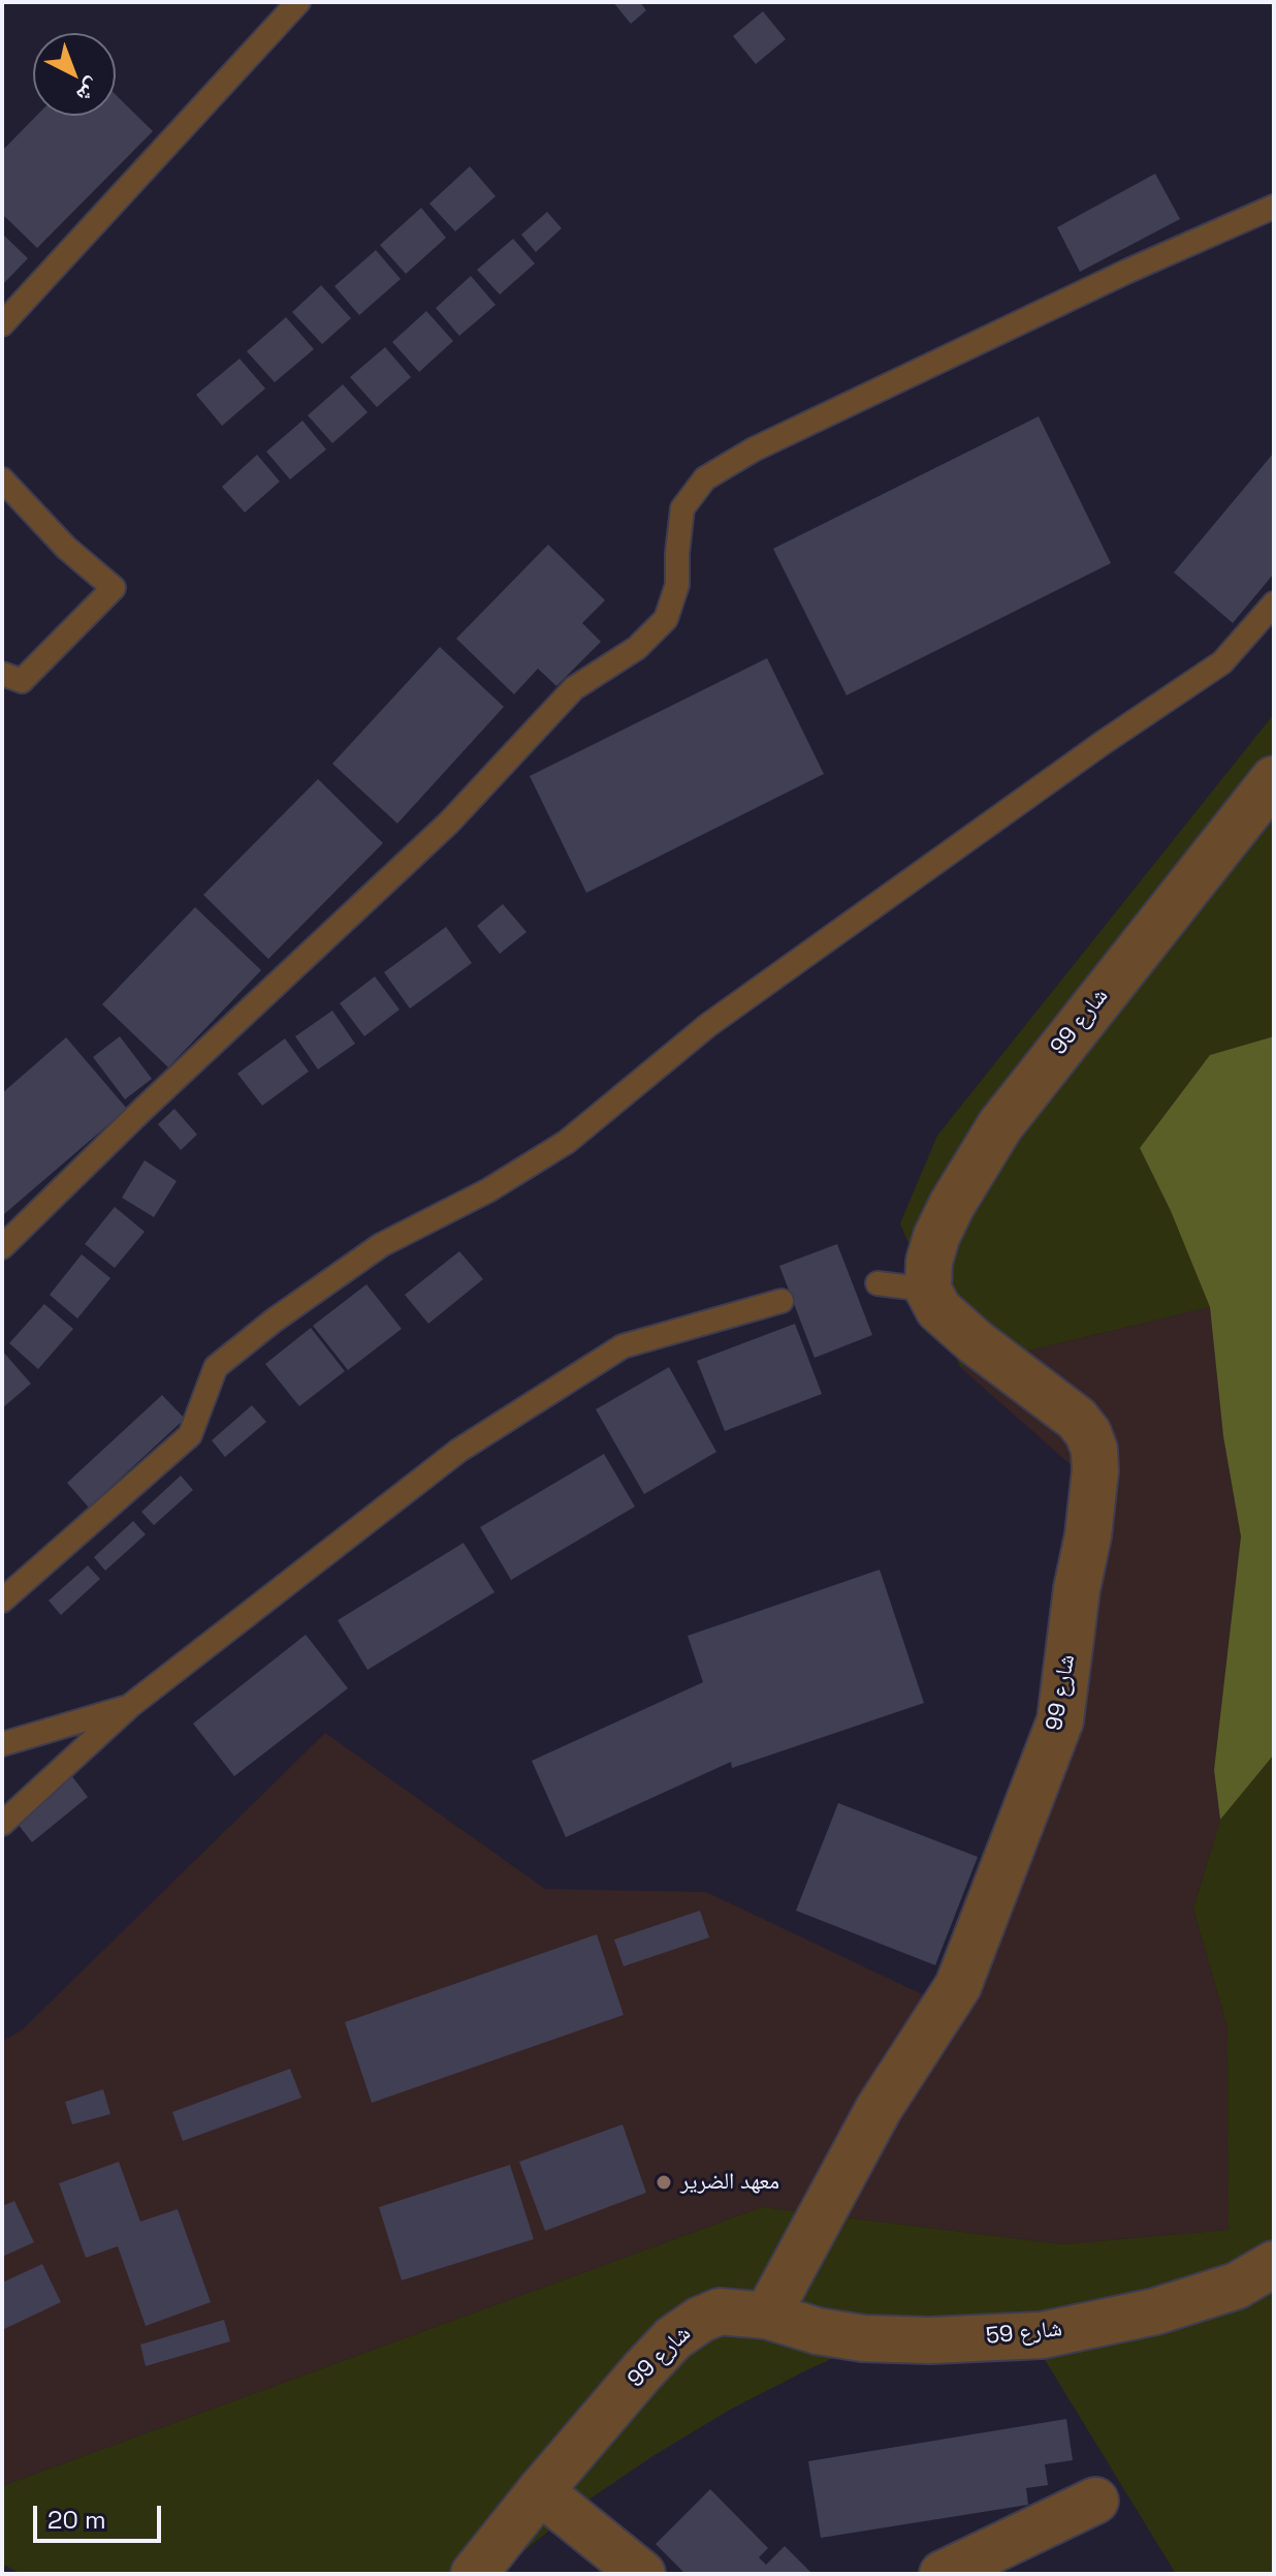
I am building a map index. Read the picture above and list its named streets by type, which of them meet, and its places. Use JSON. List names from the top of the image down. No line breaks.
{"streets":{"street":["شارع 99","شارع 59"]},"crossings":[["شارع 99","شارع 59"]],"places":["معهد الضرير"],"scale_bar":"20 m","north":"bottom right"}
